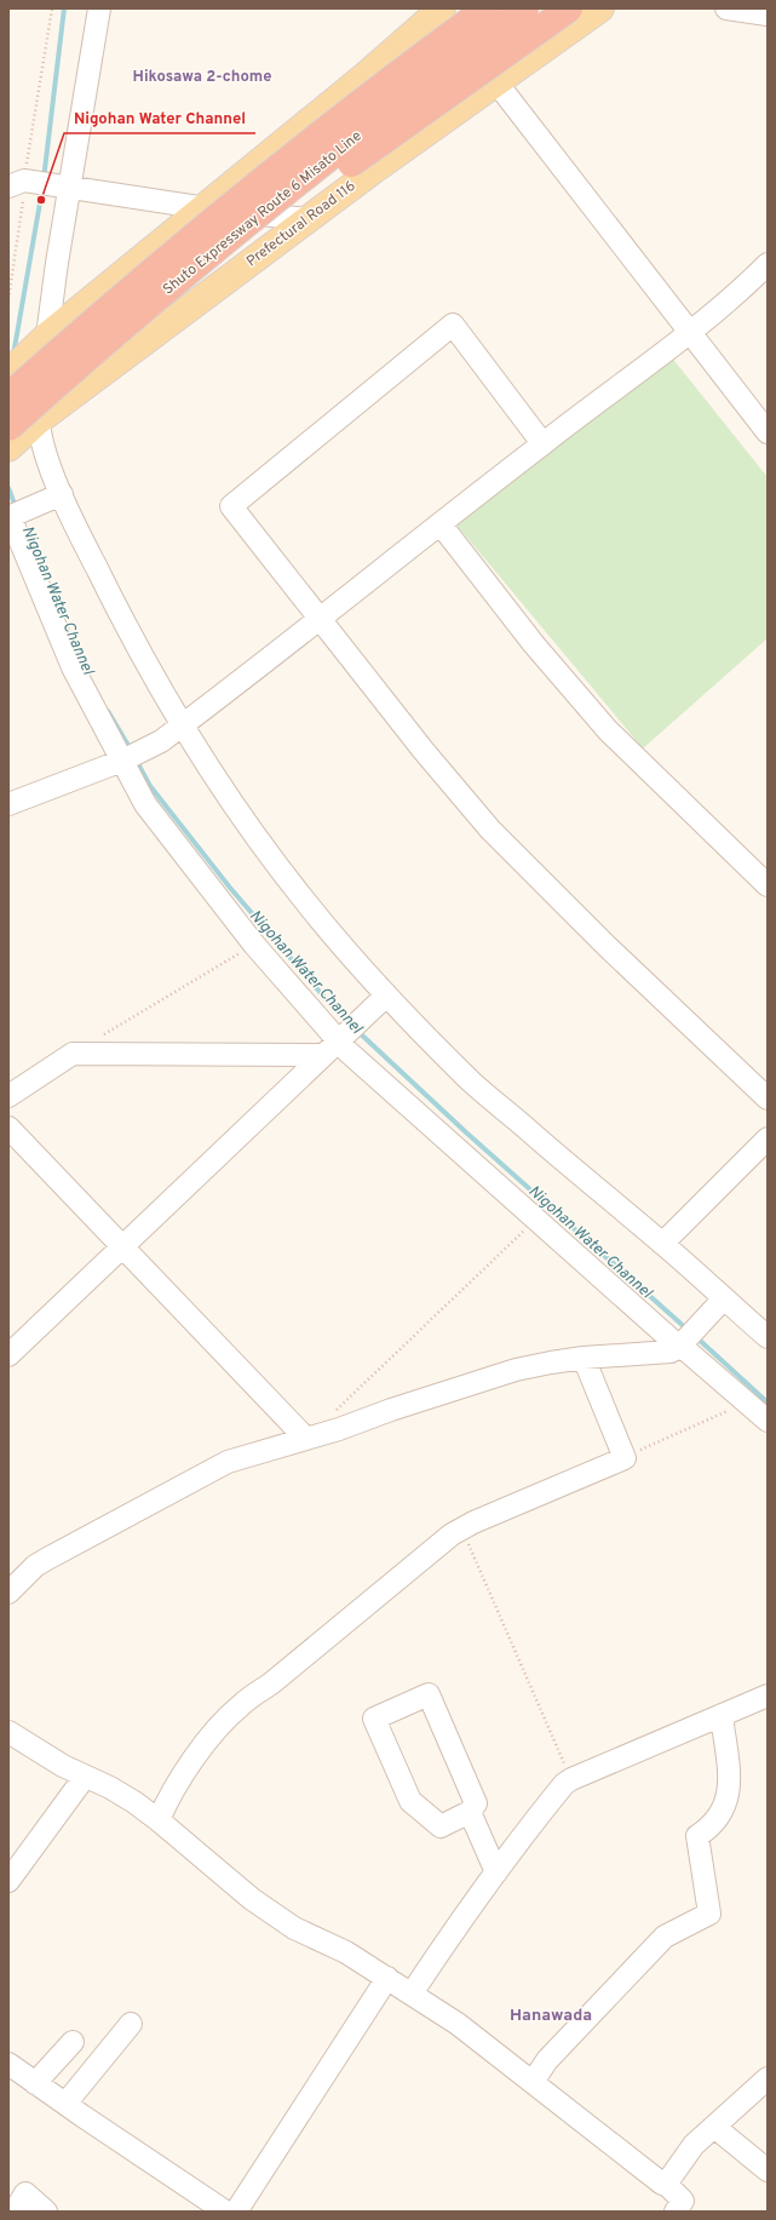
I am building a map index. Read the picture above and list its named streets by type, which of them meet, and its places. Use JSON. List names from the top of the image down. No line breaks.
{"streets":{"highway":["Shuto Expressway Route 6 Misato Line"],"main road":["Prefectural Road 116"]},"districts":["Hikosawa 2-chome","Hanawada"],"water":["Nigohan Water Channel"],"places":["Nigohan Water Channel"]}
